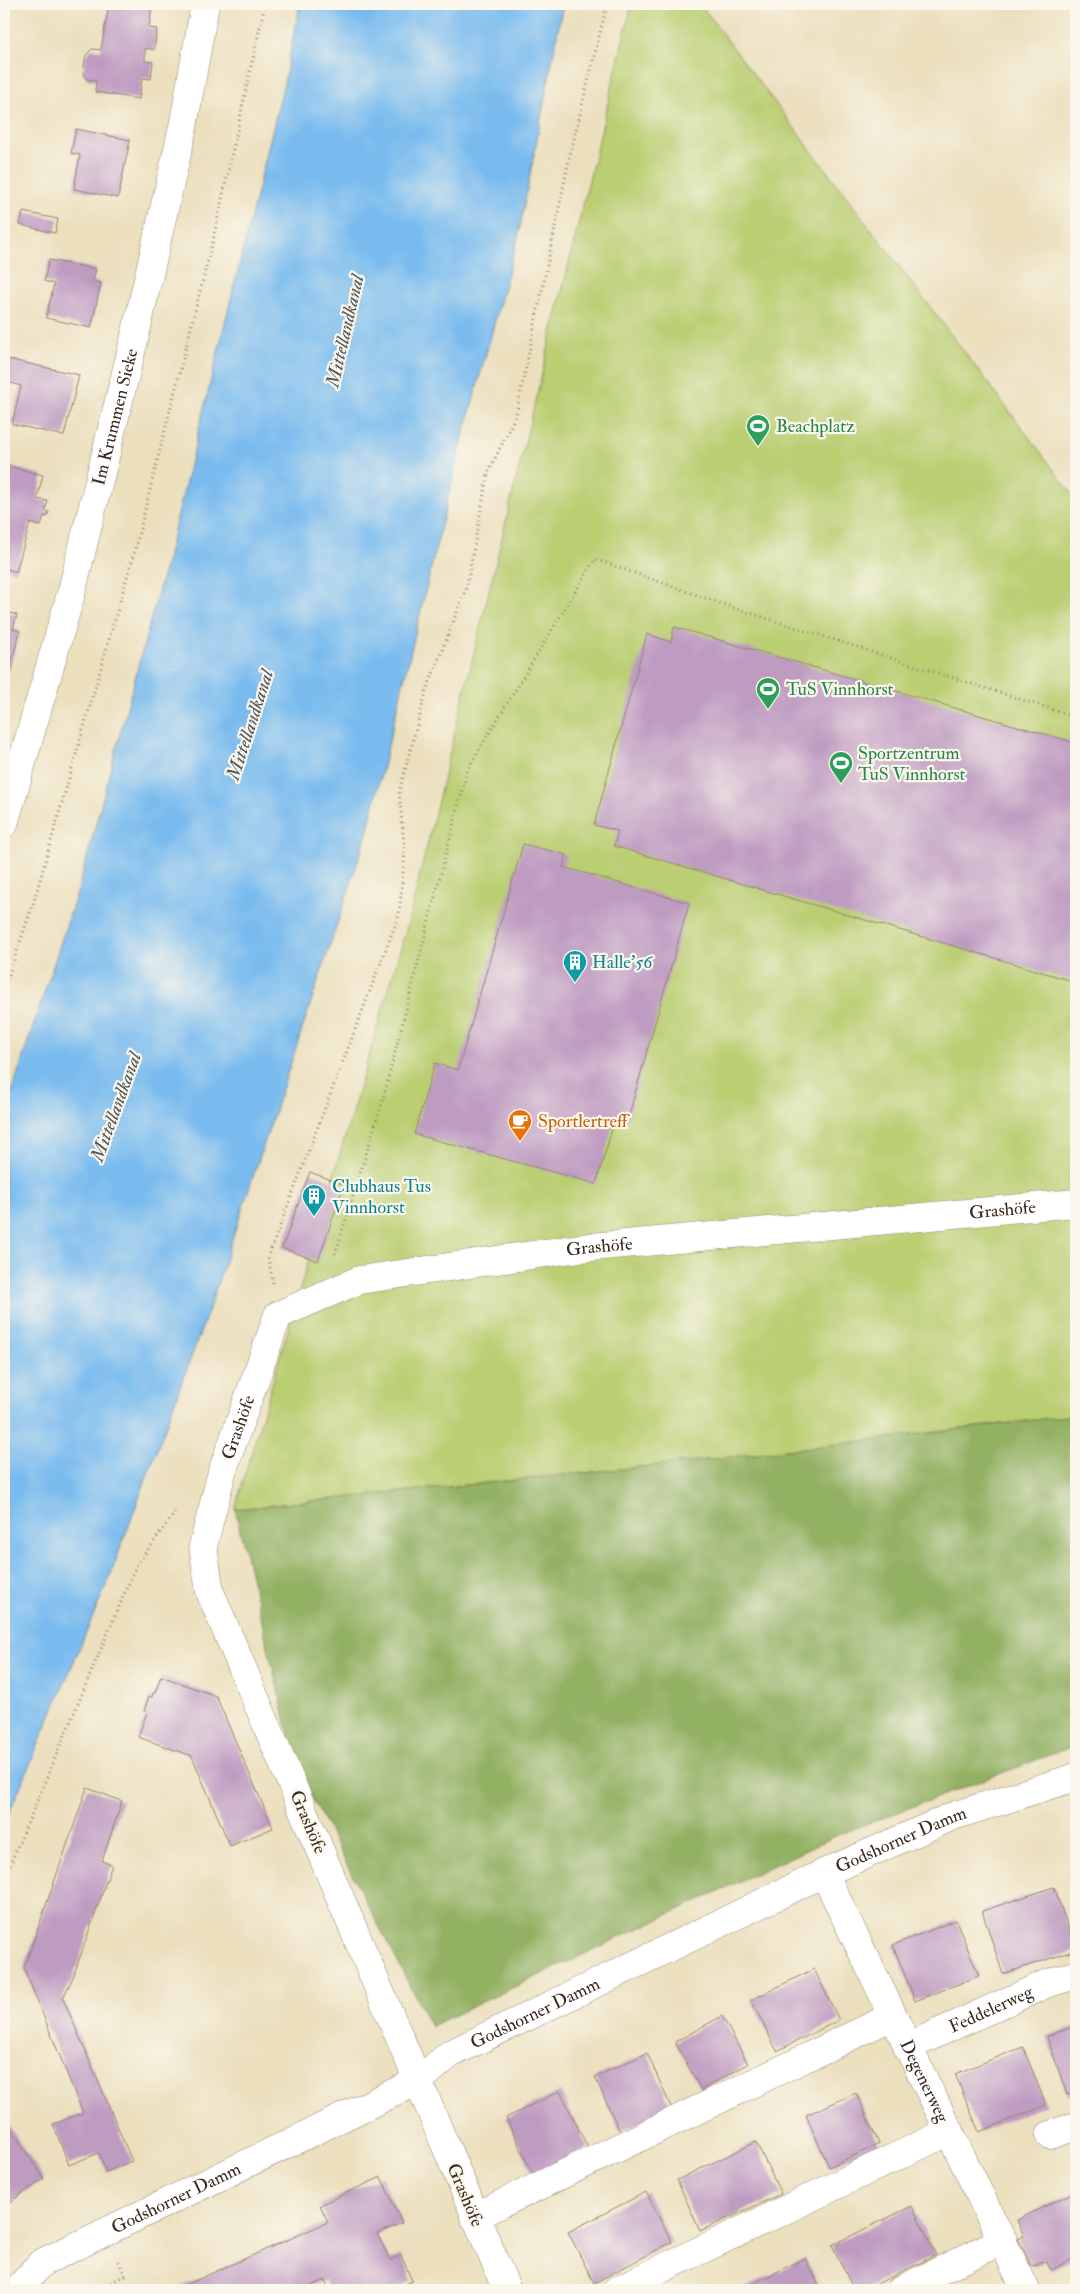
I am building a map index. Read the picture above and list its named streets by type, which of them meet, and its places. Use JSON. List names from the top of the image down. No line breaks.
{"streets":{"street":["Im Krummen Sieke","Grashöfe","Godshorner Damm","Feddelerweg","Degenerweg"]},"crossings":[["Grashöfe","Godshorner Damm"],["Godshorner Damm","Degenerweg"],["Feddelerweg","Degenerweg"]],"water":["Mittellandkanal"],"places":{"sports":["Beachplatz","TuS Vinnhorst","Sportzentrum TuS Vinnhorst"],"building":["Halle'56","Clubhaus Tus Vinnhorst"],"cafe":["Sportlertreff"]}}
